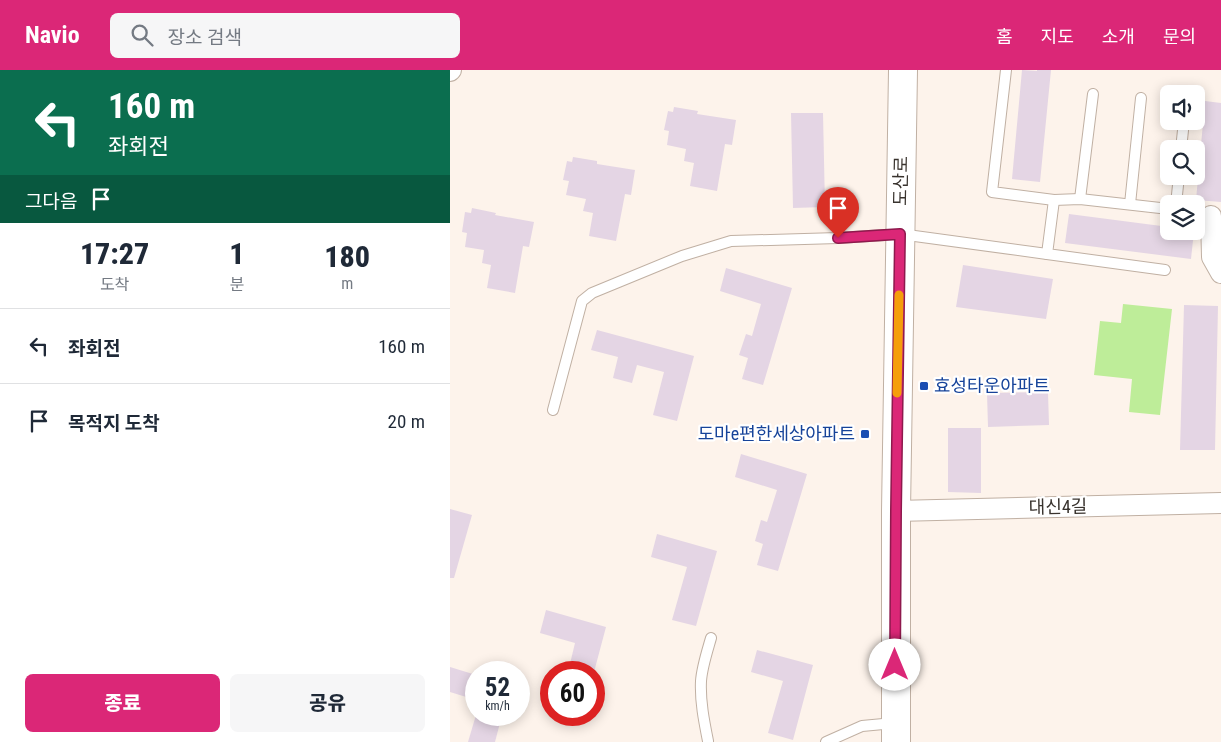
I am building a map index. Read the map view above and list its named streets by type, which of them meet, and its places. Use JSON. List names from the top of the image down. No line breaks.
{"streets":{"main road":["도산로"],"street":["대신4길"]},"crossings":[["도산로","대신4길"]],"places":{"transit":["효성타운아파트","도마e편한세상아파트"]},"page":{"header":"Navio","search":"장소 검색","nav":["홈","지도","소개","문의"],"turn":["160 m","좌회전"],"then":"그다음","eta":["17:27","도착","1","분","180","m"],"list":[{"name":"좌회전","value":"160 m"},{"name":"목적지 도착","value":"20 m"}],"speed":"52 km/h","limit":"60","buttons":["종료","공유"]}}
